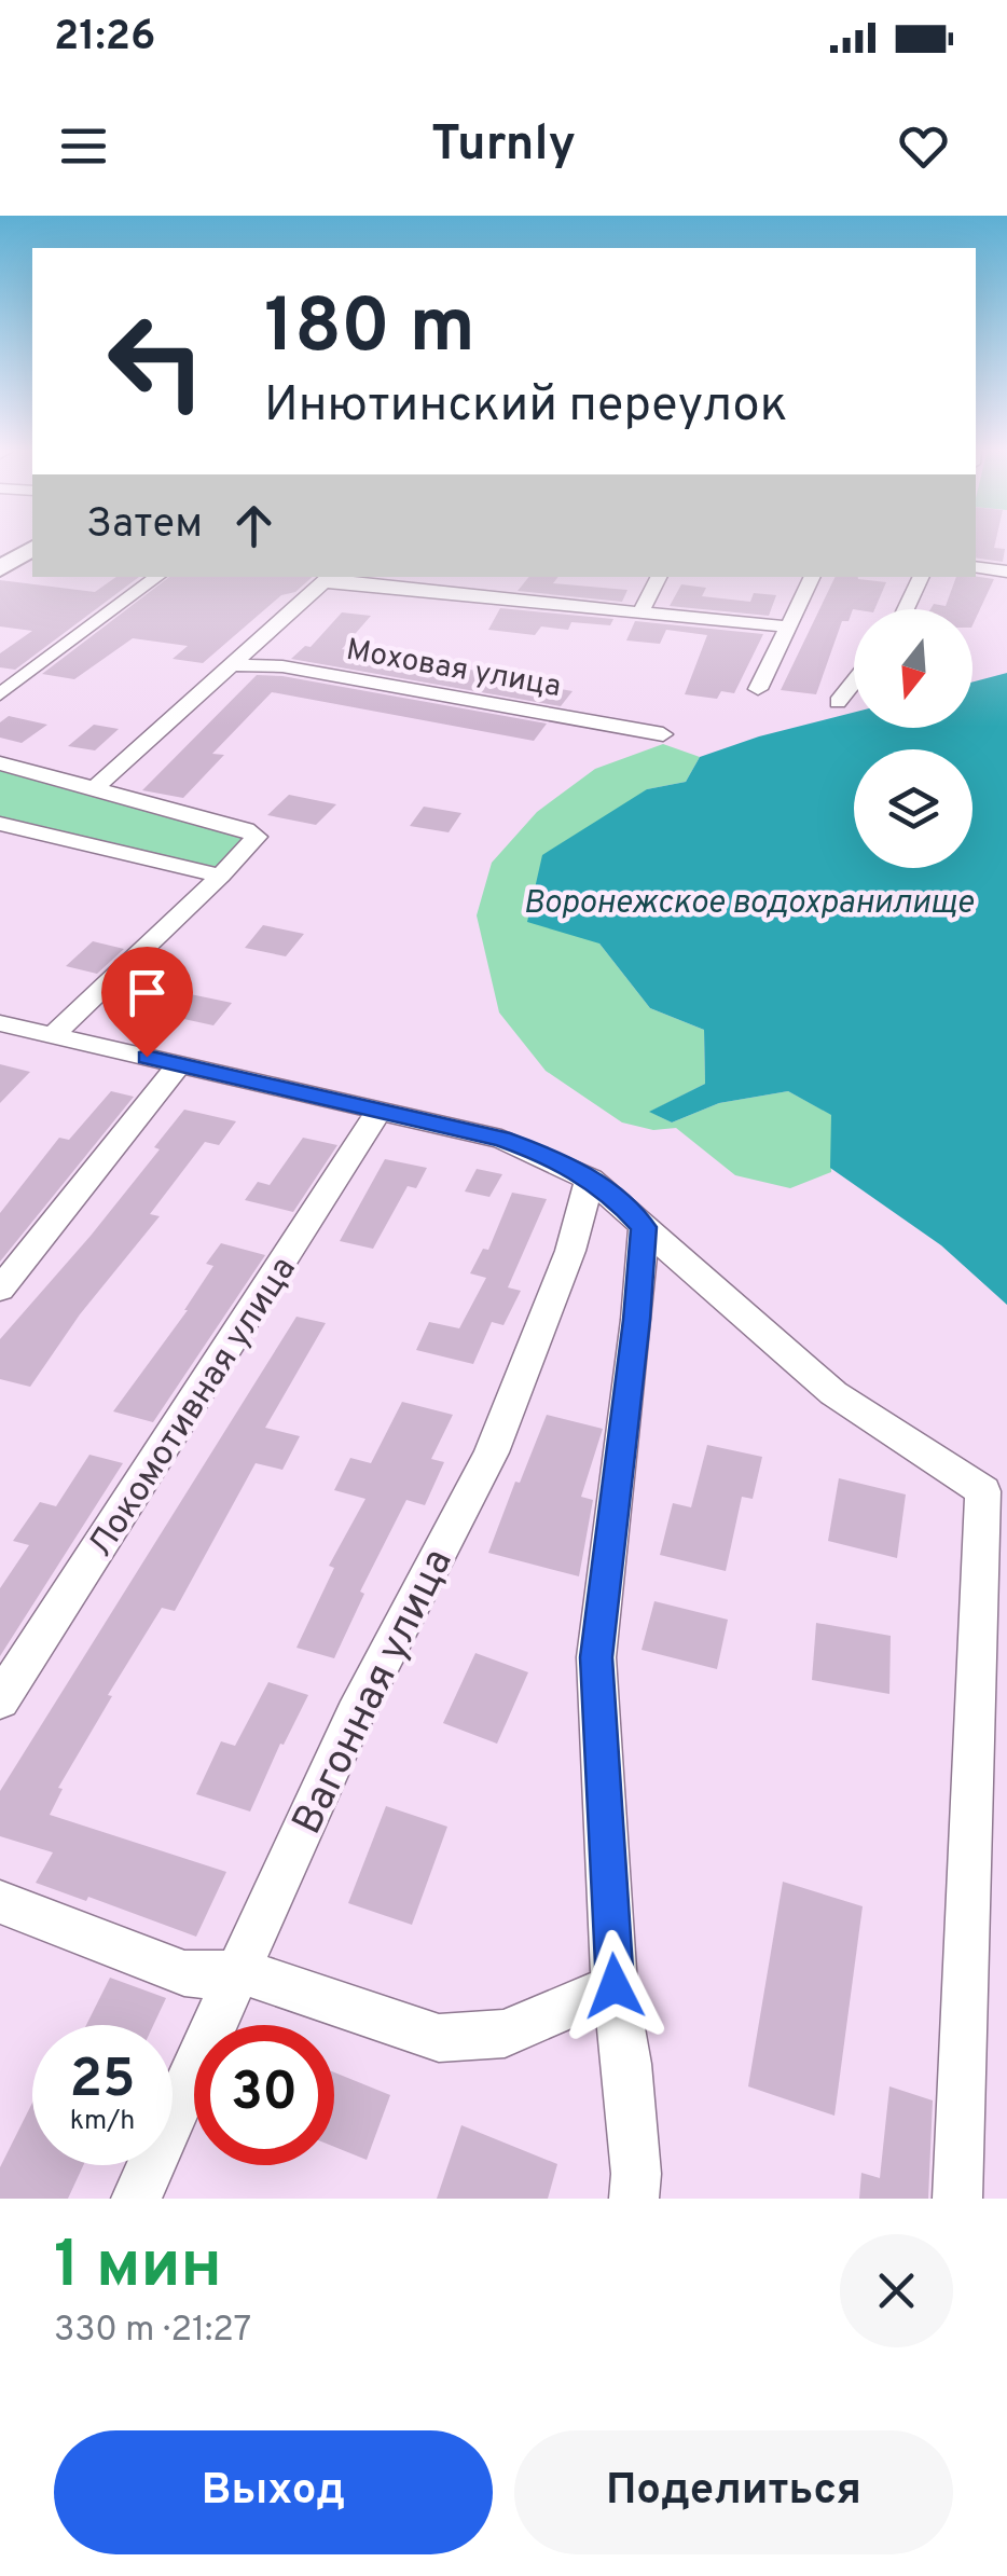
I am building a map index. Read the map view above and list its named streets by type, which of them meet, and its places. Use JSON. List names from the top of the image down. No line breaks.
{"streets":{"street":["Моховая улица","Локомотивная улица","Вагонная улица"]},"water":["Воронежское водохранилище"],"north":"bottom","page":{"status":"21:26","header":"Turnly","turn":["180 m","Инютинский переулок"],"then":"Затем","speed":"25 km/h","limit":"30","heading":["1 мин","330 m · 21:27"],"buttons":["Выход","Поделиться"]}}
